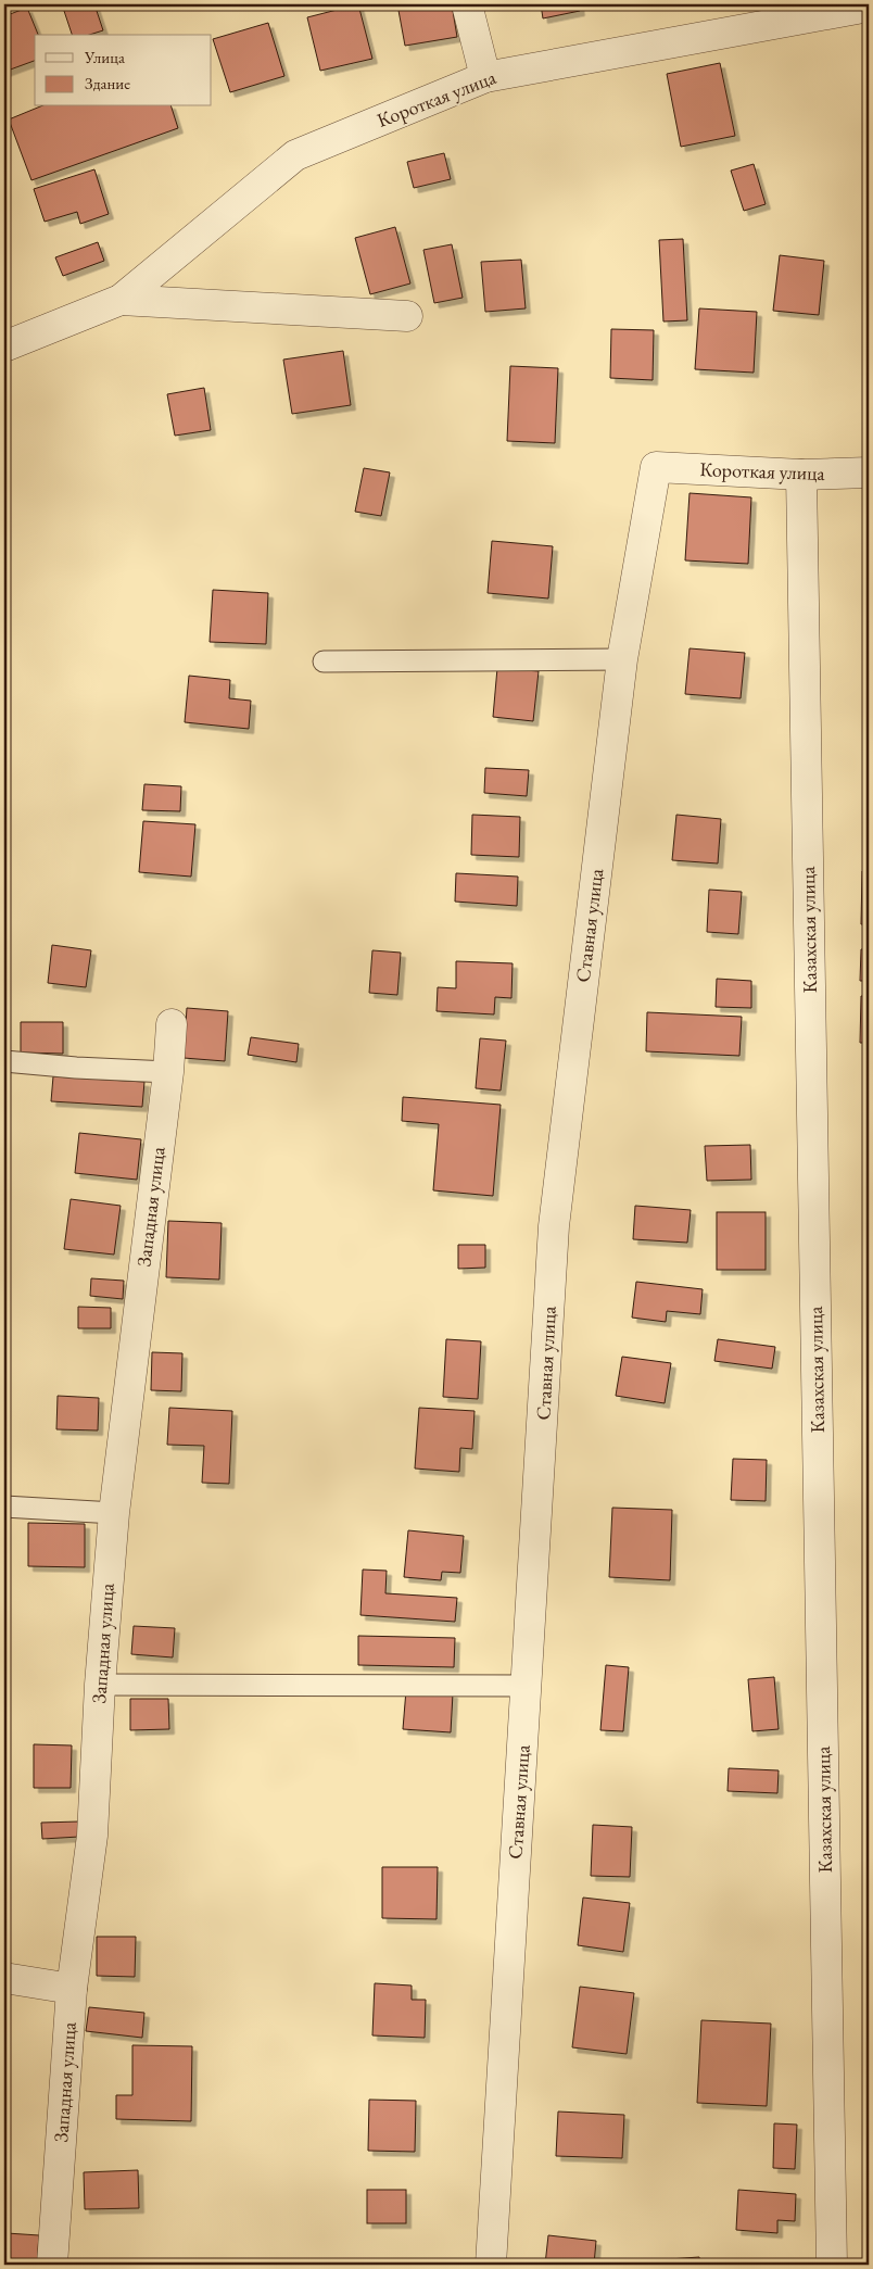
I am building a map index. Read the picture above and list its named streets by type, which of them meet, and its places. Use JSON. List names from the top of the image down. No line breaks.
{"streets":{"street":["Короткая улица","Ставная улица","Казахская улица","Западная улица"]},"crossings":[["Короткая улица","Ставная улица"],["Короткая улица","Казахская улица"]],"legend":["Улица","Здание"]}
